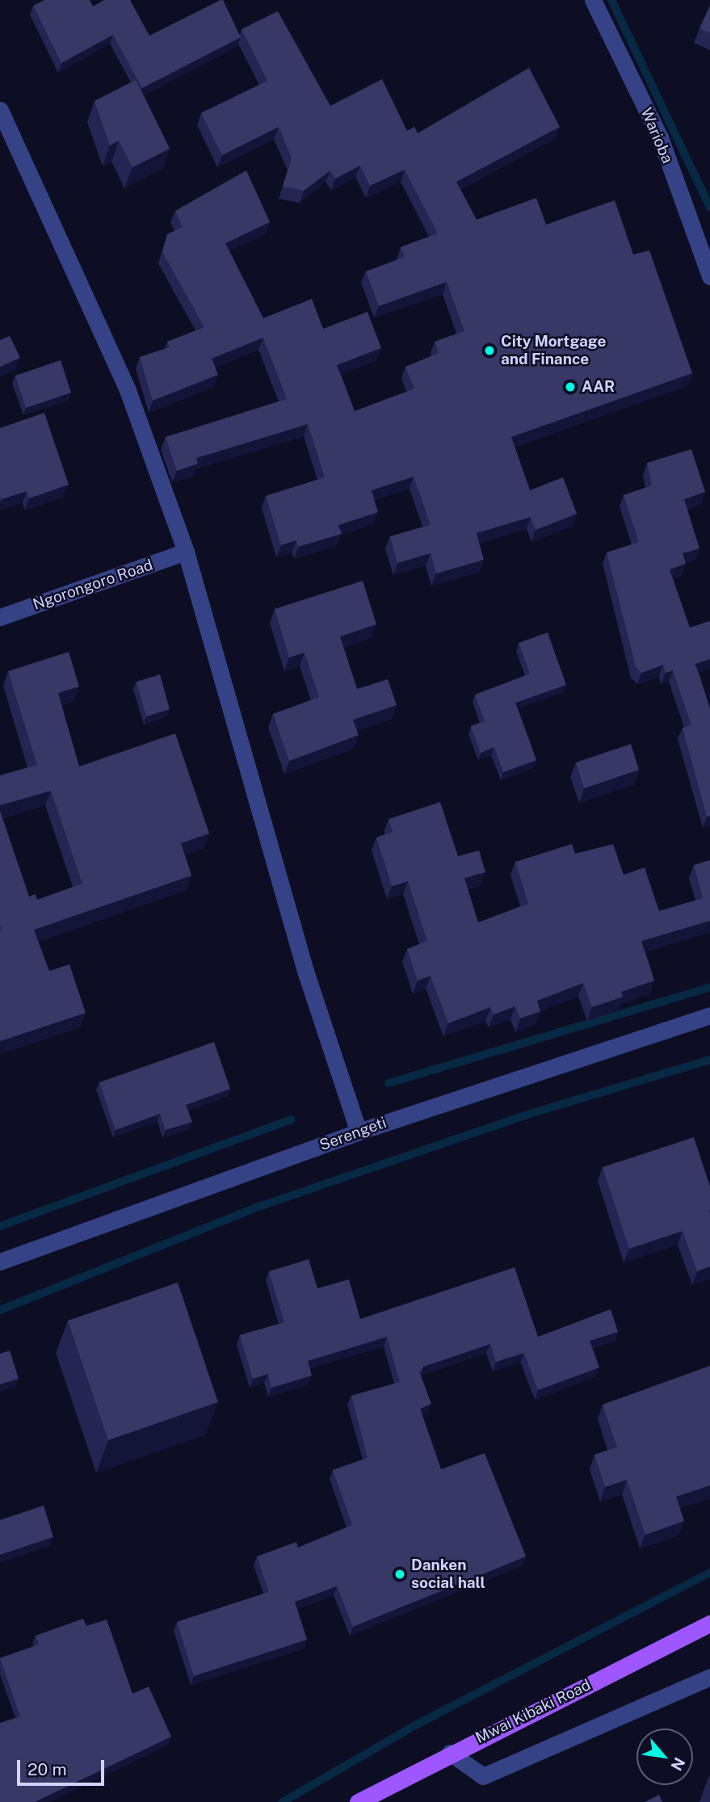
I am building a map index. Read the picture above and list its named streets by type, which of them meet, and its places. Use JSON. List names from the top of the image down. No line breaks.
{"streets":{"main road":["Mwai Kibaki Road"],"street":["Warioba","Ngorongoro Road","Serengeti"]},"places":["City Mortgage and Finance","AAR","Danken social hall"],"scale_bar":"20 m","north":"bottom right"}
